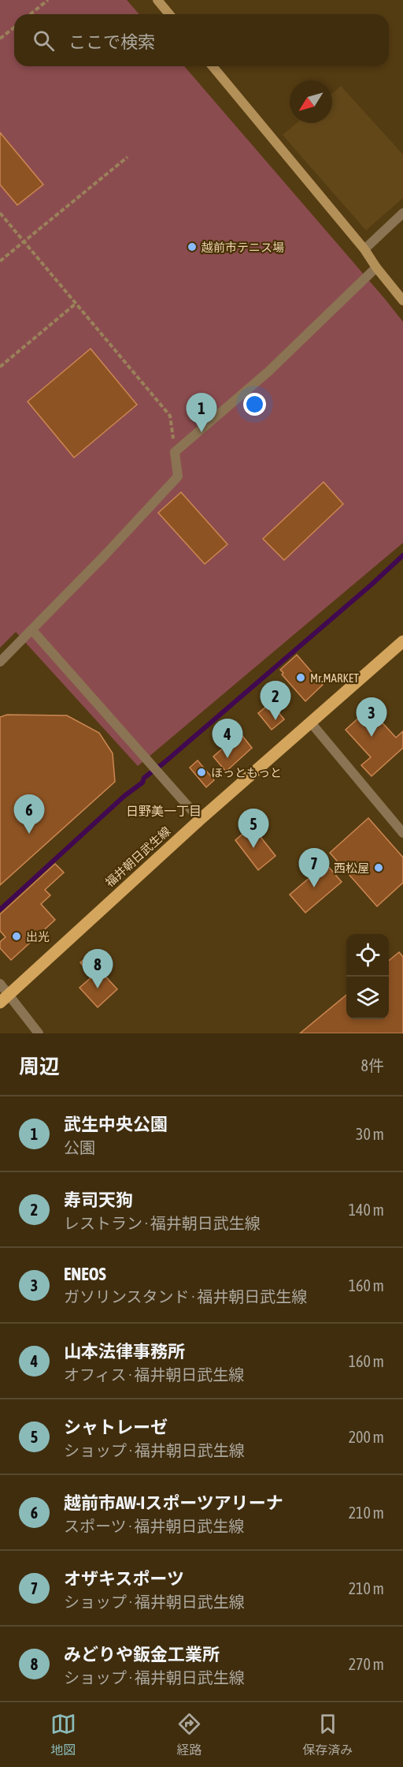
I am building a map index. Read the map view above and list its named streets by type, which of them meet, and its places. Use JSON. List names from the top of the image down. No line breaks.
{"streets":{"main road":["福井朝日武生線"]},"districts":["日野美一丁目"],"places":["越前市テニス場","Mr.MARKET","ほっともっと","西松屋","出光"],"north":"bottom left","page":{"search":"ここで検索","pins":["1","2","3","4","6","5","7","8"],"heading":["周辺","8件"],"list":[{"mark":"1","name":"武生中央公園","note":"公園","value":"30 m"},{"mark":"2","name":"寿司天狗","note":"レストラン · 福井朝日武生線","value":"140 m"},{"mark":"3","name":"ENEOS","note":"ガソリンスタンド · 福井朝日武生線","value":"160 m"},{"mark":"4","name":"山本法律事務所","note":"オフィス · 福井朝日武生線","value":"160 m"},{"mark":"5","name":"シャトレーゼ","note":"ショップ · 福井朝日武生線","value":"200 m"},{"mark":"6","name":"越前市AW-Iスポーツアリーナ","note":"スポーツ · 福井朝日武生線","value":"210 m"},{"mark":"7","name":"オザキスポーツ","note":"ショップ · 福井朝日武生線","value":"210 m"},{"mark":"8","name":"みどりや鈑金工業所","note":"ショップ · 福井朝日武生線","value":"270 m"}],"nav":["地図","経路","保存済み"]}}
